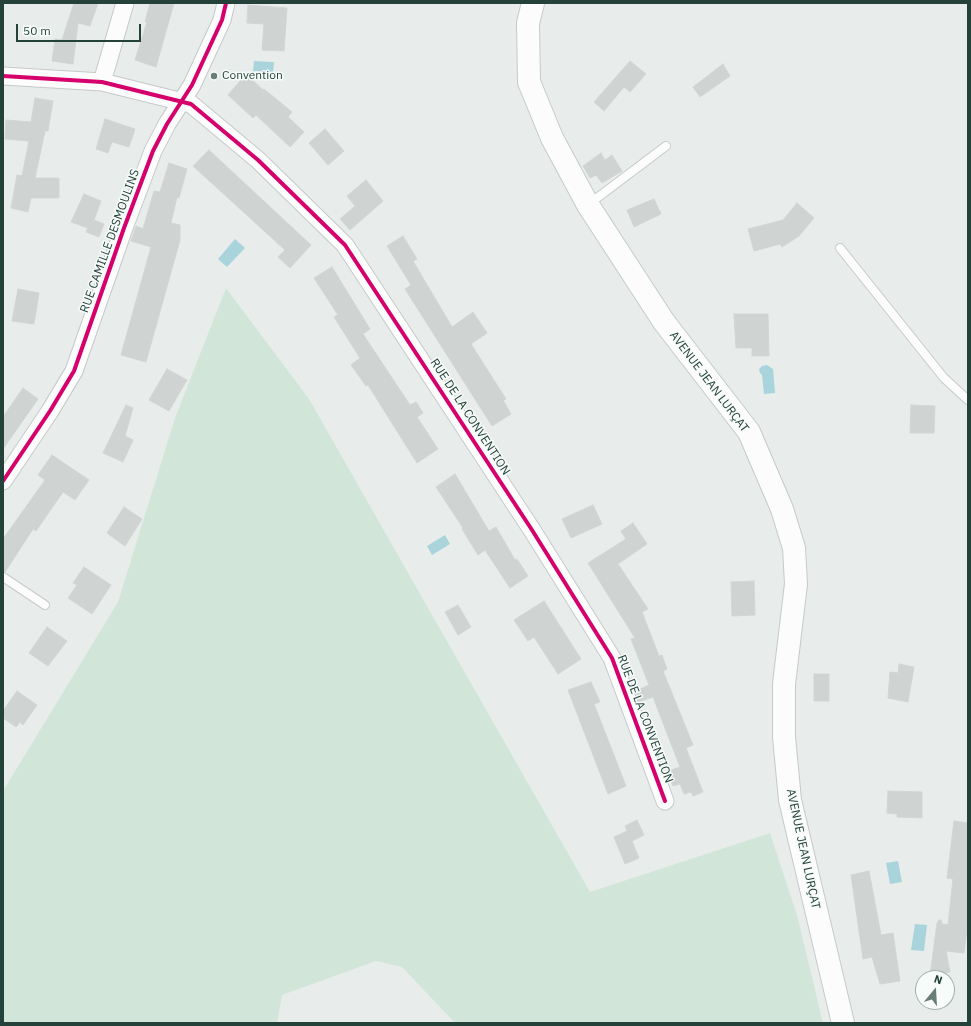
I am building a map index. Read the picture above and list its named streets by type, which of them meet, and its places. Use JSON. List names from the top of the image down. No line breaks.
{"streets":{"main road":["AVENUE JEAN LURÇAT"],"street":["RUE CAMILLE DESMOULINS","RUE DE LA CONVENTION"]},"crossings":[["RUE CAMILLE DESMOULINS","RUE DE LA CONVENTION"]],"places":["Convention"],"scale_bar":"50 m","north":"top"}
